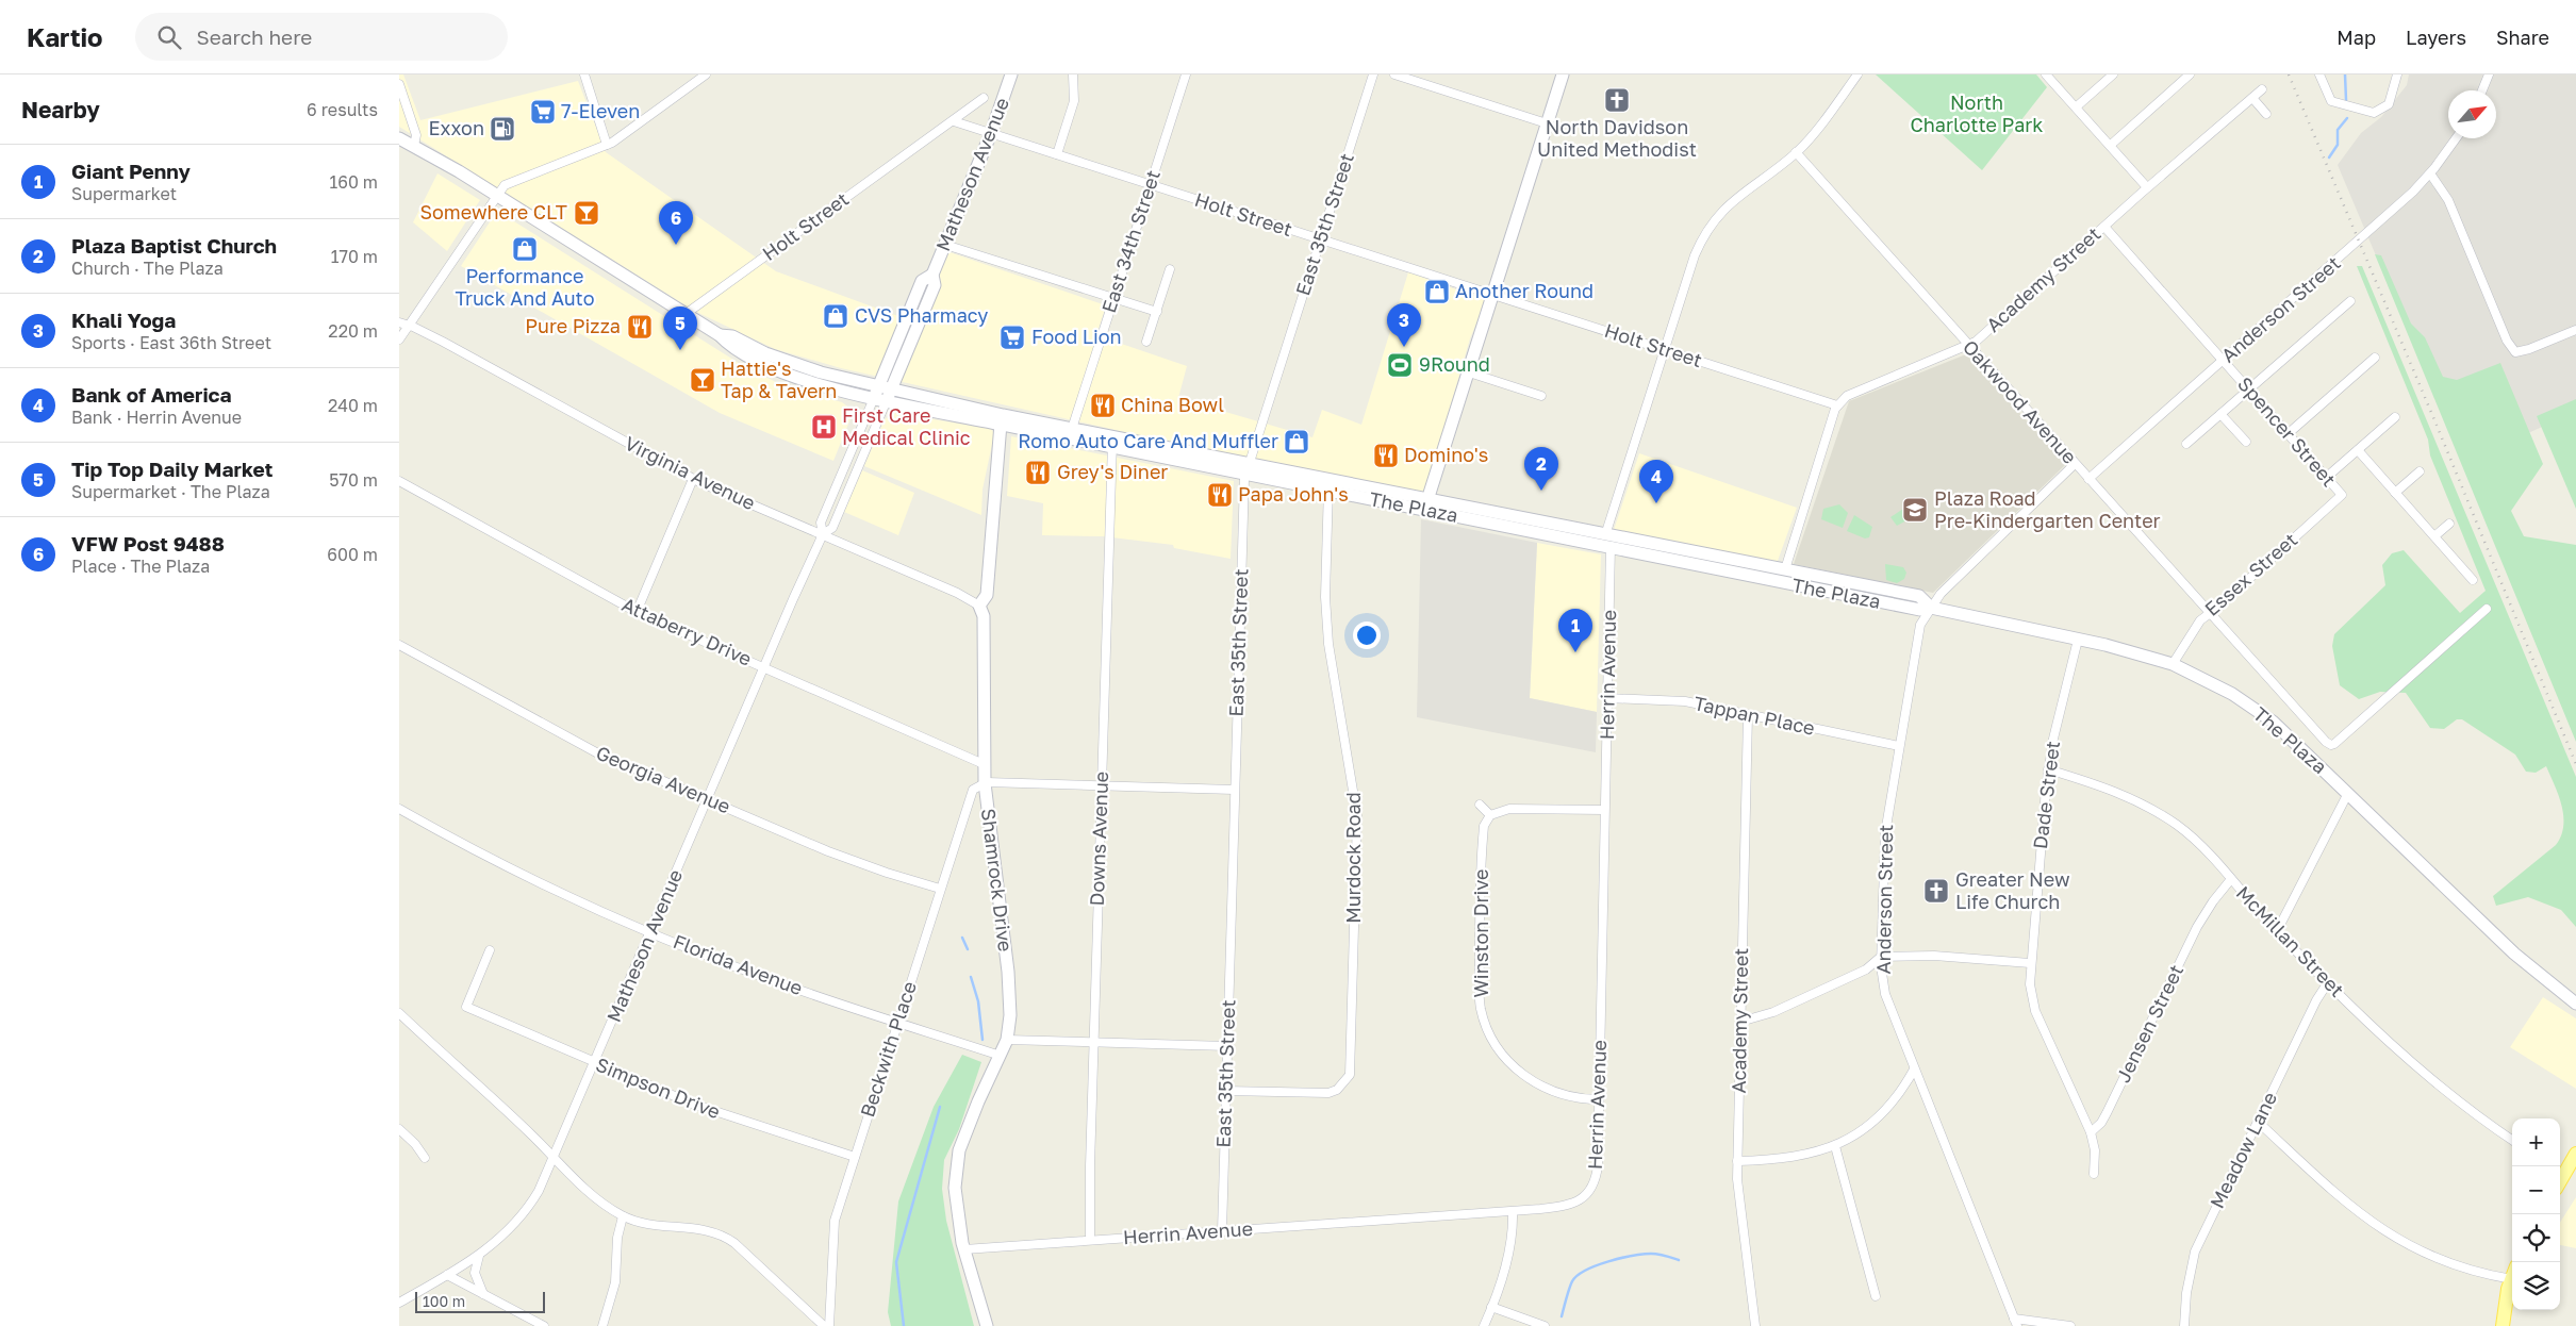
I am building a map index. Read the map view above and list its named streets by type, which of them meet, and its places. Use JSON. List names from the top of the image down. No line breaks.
{"streets":{"main road":["Matheson Avenue","The Plaza","Shamrock Drive"],"street":["Holt Street","East 35th Street","East 34th Street","Academy Street","Anderson Street","Oakwood Avenue","Spencer Street","Virginia Avenue","Essex Street","Attaberry Drive","Herrin Avenue","Tappan Place","Georgia Avenue","Dade Street","Downs Avenue","Murdock Road","Winston Drive","McMillan Street","Florida Avenue","Jensen Street","Beckwith Place","Simpson Drive","Meadow Lane"]},"crossings":[["Matheson Avenue","Holt Street"],["Matheson Avenue","Virginia Avenue"],["Matheson Avenue","The Plaza"],["Matheson Avenue","Attaberry Drive"],["Matheson Avenue","Georgia Avenue"],["Matheson Avenue","Florida Avenue"],["Matheson Avenue","Simpson Drive"],["Holt Street","East 35th Street"],["Holt Street","East 34th Street"],["Holt Street","Academy Street"],["Holt Street","The Plaza"],["Holt Street","Herrin Avenue"],["East 35th Street","The Plaza"],["East 35th Street","Herrin Avenue"],["East 35th Street","Murdock Road"],["East 34th Street","The Plaza"],["Academy Street","Oakwood Avenue"],["Academy Street","Spencer Street"],["Academy Street","Tappan Place"],["Anderson Street","Oakwood Avenue"],["Anderson Street","Spencer Street"],["Anderson Street","The Plaza"],["Anderson Street","Tappan Place"],["Oakwood Avenue","Essex Street"],["Oakwood Avenue","Herrin Avenue"],["Spencer Street","Essex Street"],["Virginia Avenue","Shamrock Drive"],["The Plaza","Essex Street"],["The Plaza","Herrin Avenue"],["The Plaza","Dade Street"],["The Plaza","Downs Avenue"],["The Plaza","Murdock Road"],["The Plaza","Shamrock Drive"],["Attaberry Drive","Shamrock Drive"],["Herrin Avenue","Tappan Place"],["Herrin Avenue","Downs Avenue"],["Herrin Avenue","Shamrock Drive"],["Herrin Avenue","Winston Drive"],["Georgia Avenue","Beckwith Place"],["Dade Street","McMillan Street"],["Dade Street","Jensen Street"],["Shamrock Drive","Florida Avenue"],["Shamrock Drive","Beckwith Place"],["McMillan Street","Jensen Street"],["McMillan Street","Meadow Lane"],["Florida Avenue","Beckwith Place"],["Beckwith Place","Simpson Drive"]],"parks":["North Charlotte Park"],"places":{"church":["North Davidson United Methodist","Greater New Life Church"],"supermarket":["7-Eleven","Food Lion"],"fuel station":["Exxon"],"bar":["Somewhere CLT","Hattie's Tap & Tavern"],"shop":["Performance Truck And Auto","Another Round","CVS Pharmacy","Romo Auto Care And Muffler"],"restaurant":["Pure Pizza","China Bowl","Domino's","Grey's Diner","Papa John's"],"sports":["9Round"],"hospital":["First Care Medical Clinic"],"school or university":["Plaza Road Pre-Kindergarten Center"]},"scale_bar":"100 m","north":"top right","page":{"header":"Kartio","search":"Search here","nav":["Map","Layers","Share"],"heading":["Nearby","6 results"],"list":[{"mark":"1","name":"Giant Penny","note":"Supermarket","value":"160 m"},{"mark":"2","name":"Plaza Baptist Church","note":"Church · The Plaza","value":"170 m"},{"mark":"3","name":"Khali Yoga","note":"Sports · East 36th Street","value":"220 m"},{"mark":"4","name":"Bank of America","note":"Bank · Herrin Avenue","value":"240 m"},{"mark":"5","name":"Tip Top Daily Market","note":"Supermarket · The Plaza","value":"570 m"},{"mark":"6","name":"VFW Post 9488","note":"Place · The Plaza","value":"600 m"}],"pins":["6","3","5","2","4","1"],"map_buttons":["+","−"],"scale":"100 m"}}
